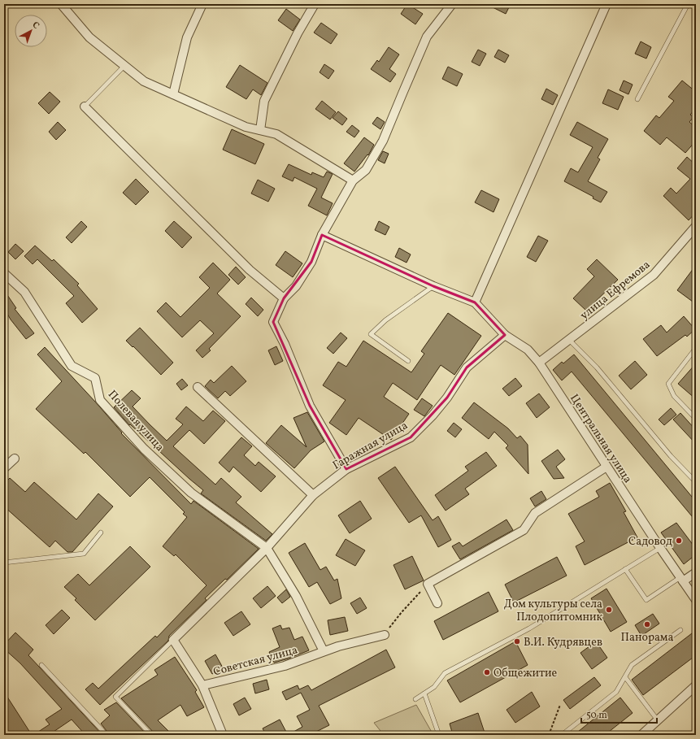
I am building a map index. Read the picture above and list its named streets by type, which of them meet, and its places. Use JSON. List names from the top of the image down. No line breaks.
{"streets":{"street":["улица Ефремова","Полевая улица","Центральная улица","Гаражная улица","Советская улица"]},"crossings":[["улица Ефремова","Центральная улица"],["Полевая улица","Гаражная улица"],["Центральная улица","Гаражная улица"],["Гаражная улица","Советская улица"]],"places":["Садовод","Дом культуры села Плодопитомник","Панорама","В.И. Кудрявцев","Общежитие"],"scale_bar":"50 m","north":"top right"}
